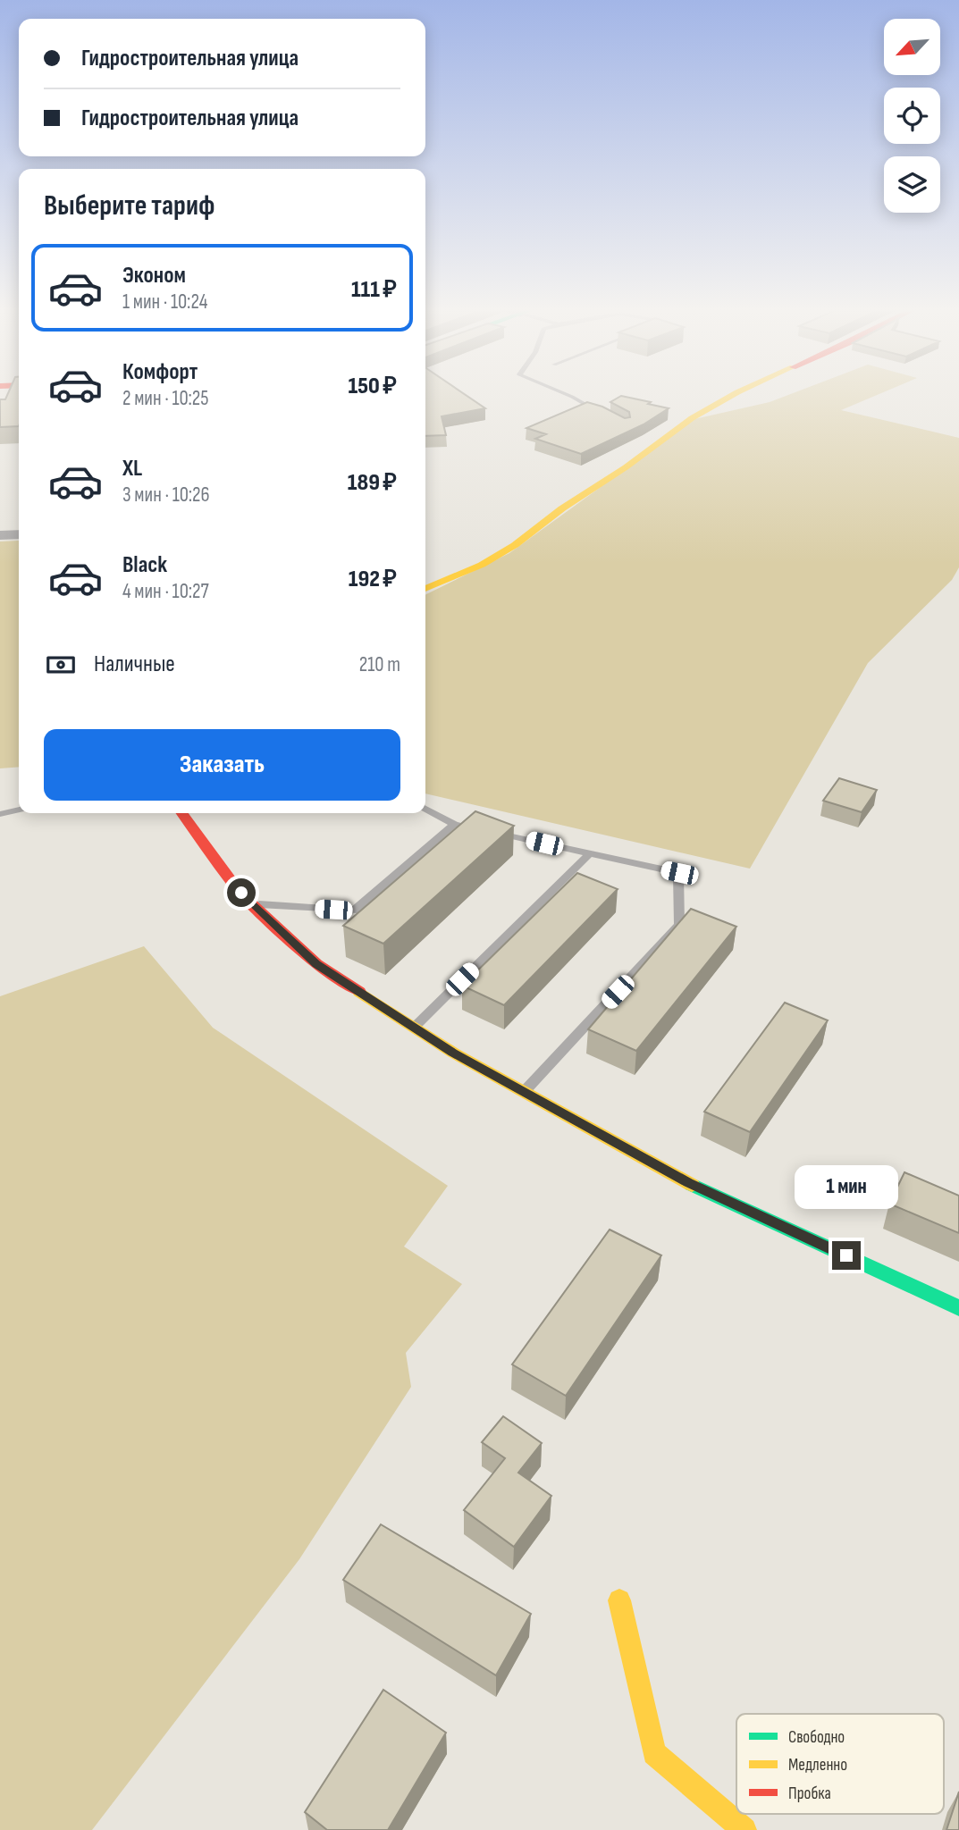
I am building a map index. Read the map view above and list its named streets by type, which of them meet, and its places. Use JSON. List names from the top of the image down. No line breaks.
{"legend":["Свободно","Медленно","Пробка"],"north":"bottom left","page":{"banner":["Гидростроительная улица","Гидростроительная улица"],"heading":"Выберите тариф","list":[{"name":"Эконом","note":"1 мин · 10:24","value":"111 ₽"},{"name":"Комфорт","note":"2 мин · 10:25","value":"150 ₽"},{"name":"XL","note":"3 мин · 10:26","value":"189 ₽"},{"name":"Black","note":"4 мин · 10:27","value":"192 ₽"}],"pay":["Наличные","210 m"],"buttons":"Заказать","bubble":"1 мин"}}
